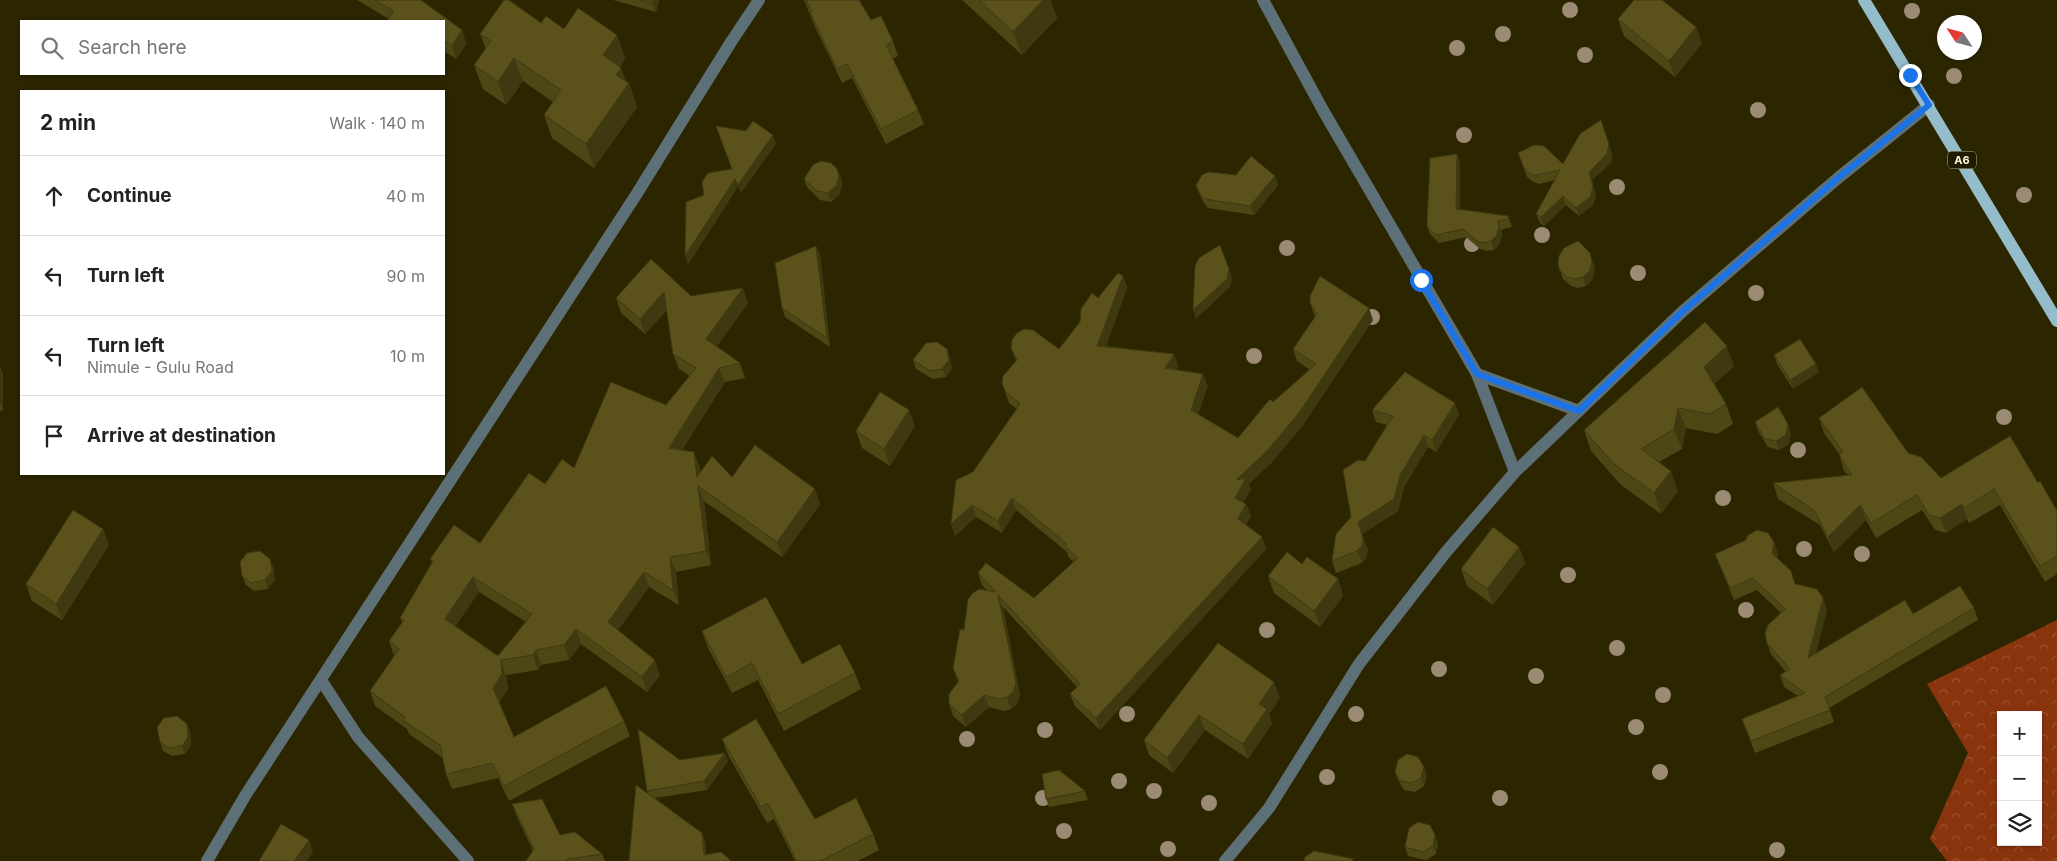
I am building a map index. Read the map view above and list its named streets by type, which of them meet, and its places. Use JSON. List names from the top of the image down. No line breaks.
{"streets":{"main road":["A6"]},"north":"top left","page":{"search":"Search here","heading":["2 min","Walk · 140 m"],"list":[["Continue","40 m"],["Turn left","90 m"],["Turn left","Nimule - Gulu Road","10 m"],"Arrive at destination"],"map_buttons":["+","−"]}}
